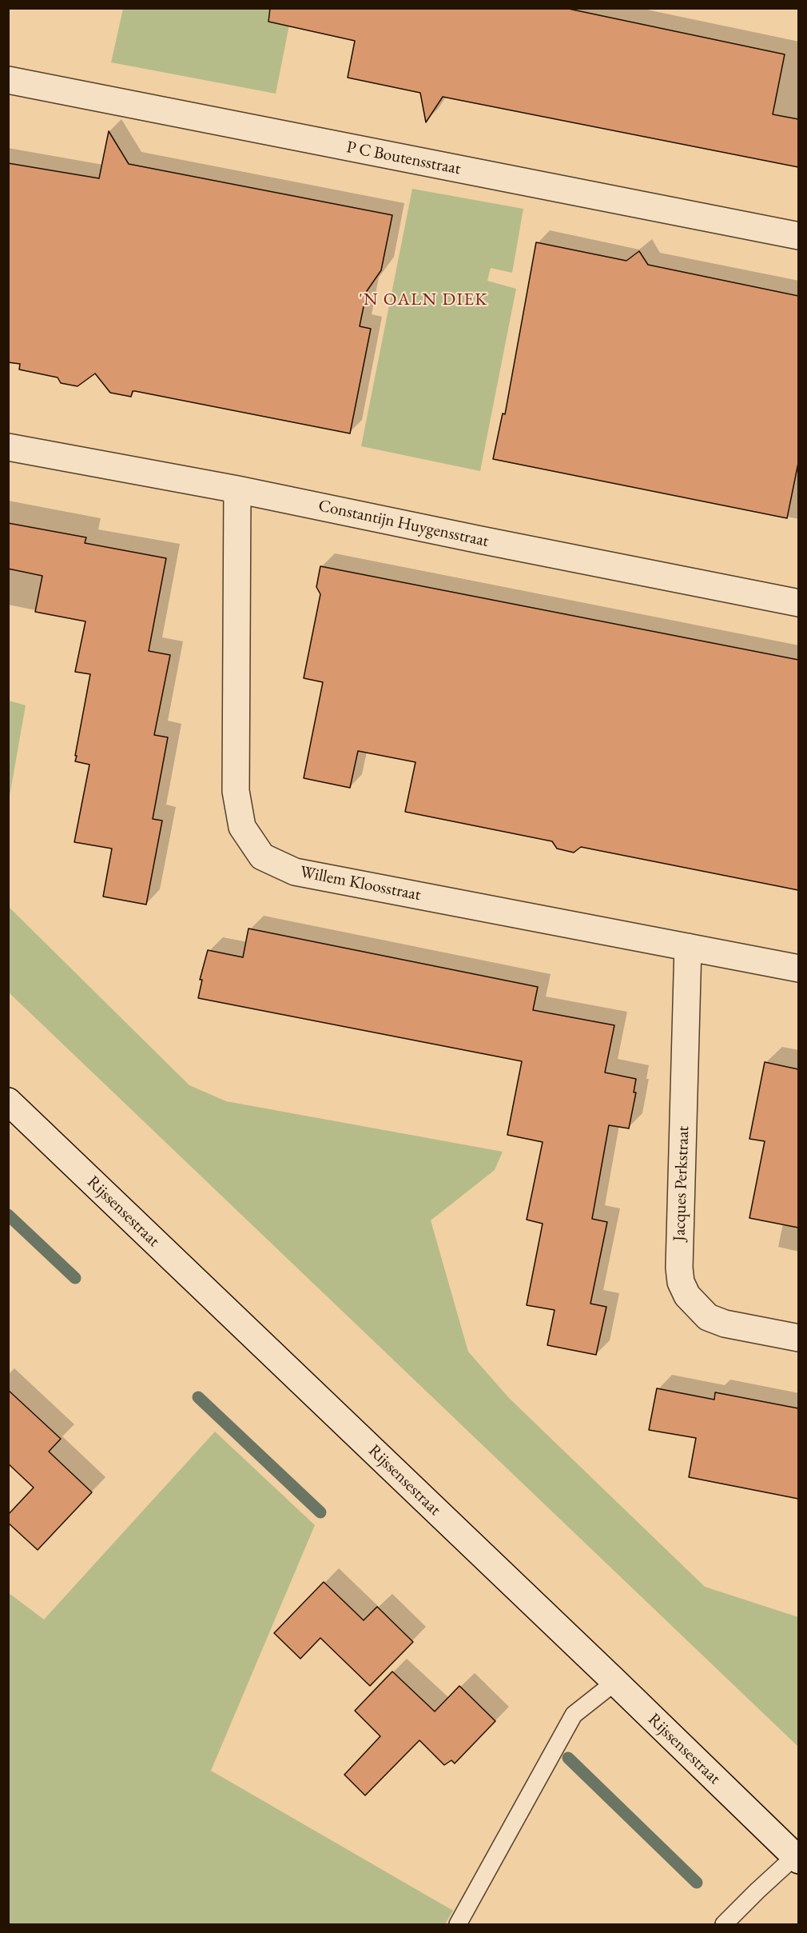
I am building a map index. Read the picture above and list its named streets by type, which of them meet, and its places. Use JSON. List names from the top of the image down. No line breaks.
{"streets":{"street":["P C Boutensstraat","Constantijn Huygensstraat","Willem Kloosstraat","Jacques Perkstraat","Rijssensestraat"]},"crossings":[["Constantijn Huygensstraat","Willem Kloosstraat"],["Willem Kloosstraat","Jacques Perkstraat"]],"districts":["'N OALN DIEK"]}
